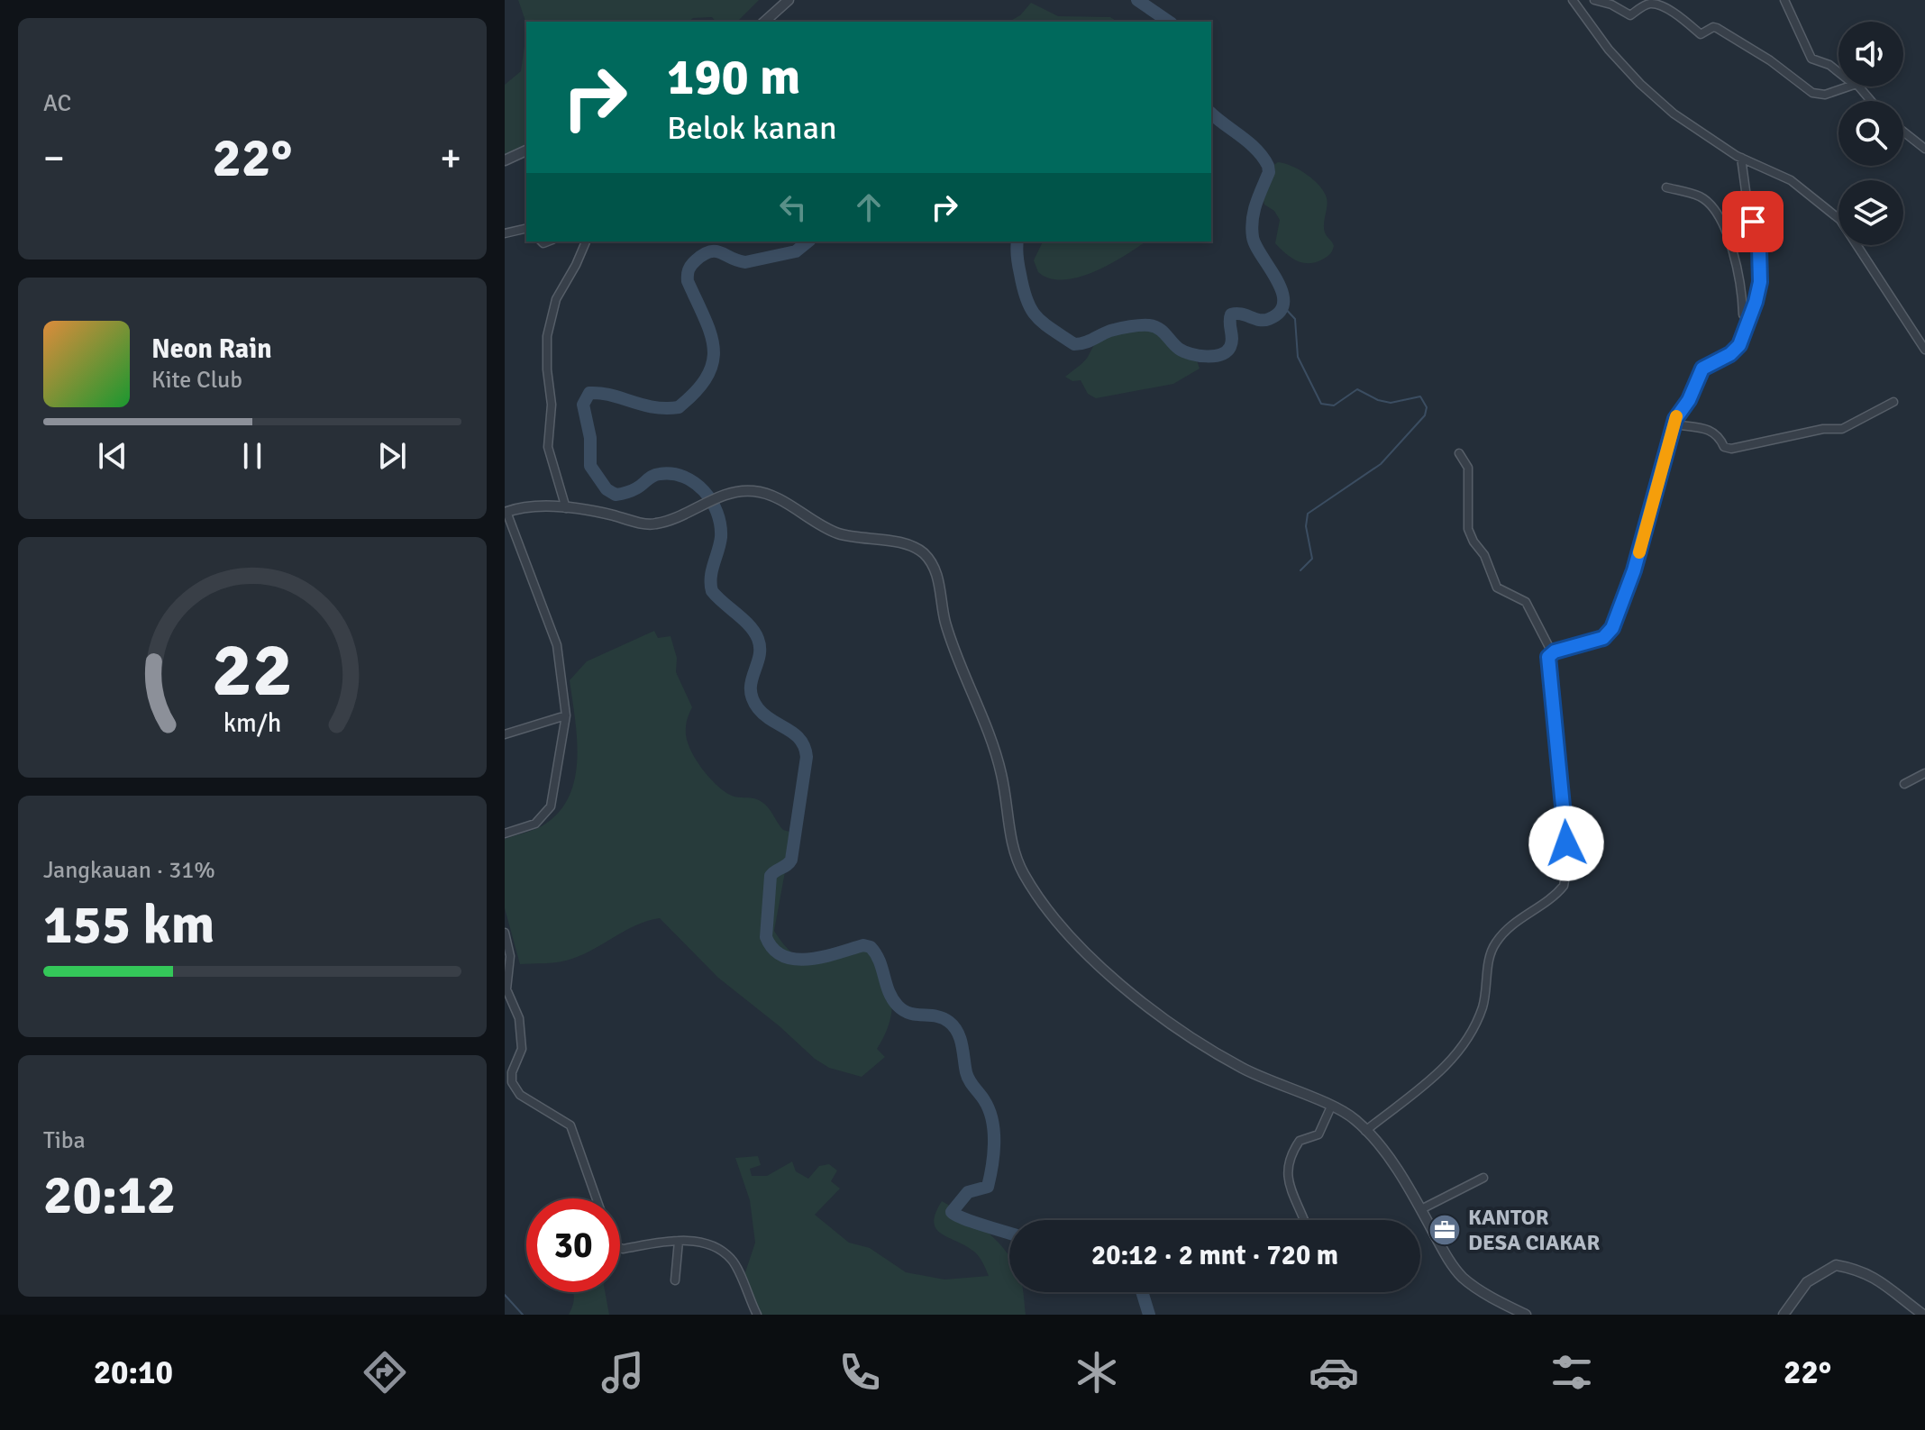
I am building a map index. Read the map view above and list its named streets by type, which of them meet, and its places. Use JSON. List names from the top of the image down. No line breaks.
{"places":{"office":["KANTOR DESA CIAKAR"]},"page":{"tile":["AC",["Jangkauan · 31%","155 km"],["Tiba","20:12"]],"turn":["190 m","Belok kanan"],"heat":["−","22°","+"],"song":["Neon Rain","Kite Club"],"limit":"30","trip":"20:12 · 2 mnt · 720 m","tabs":["20:10","22°"],"gauge":["22","km/h"]}}
